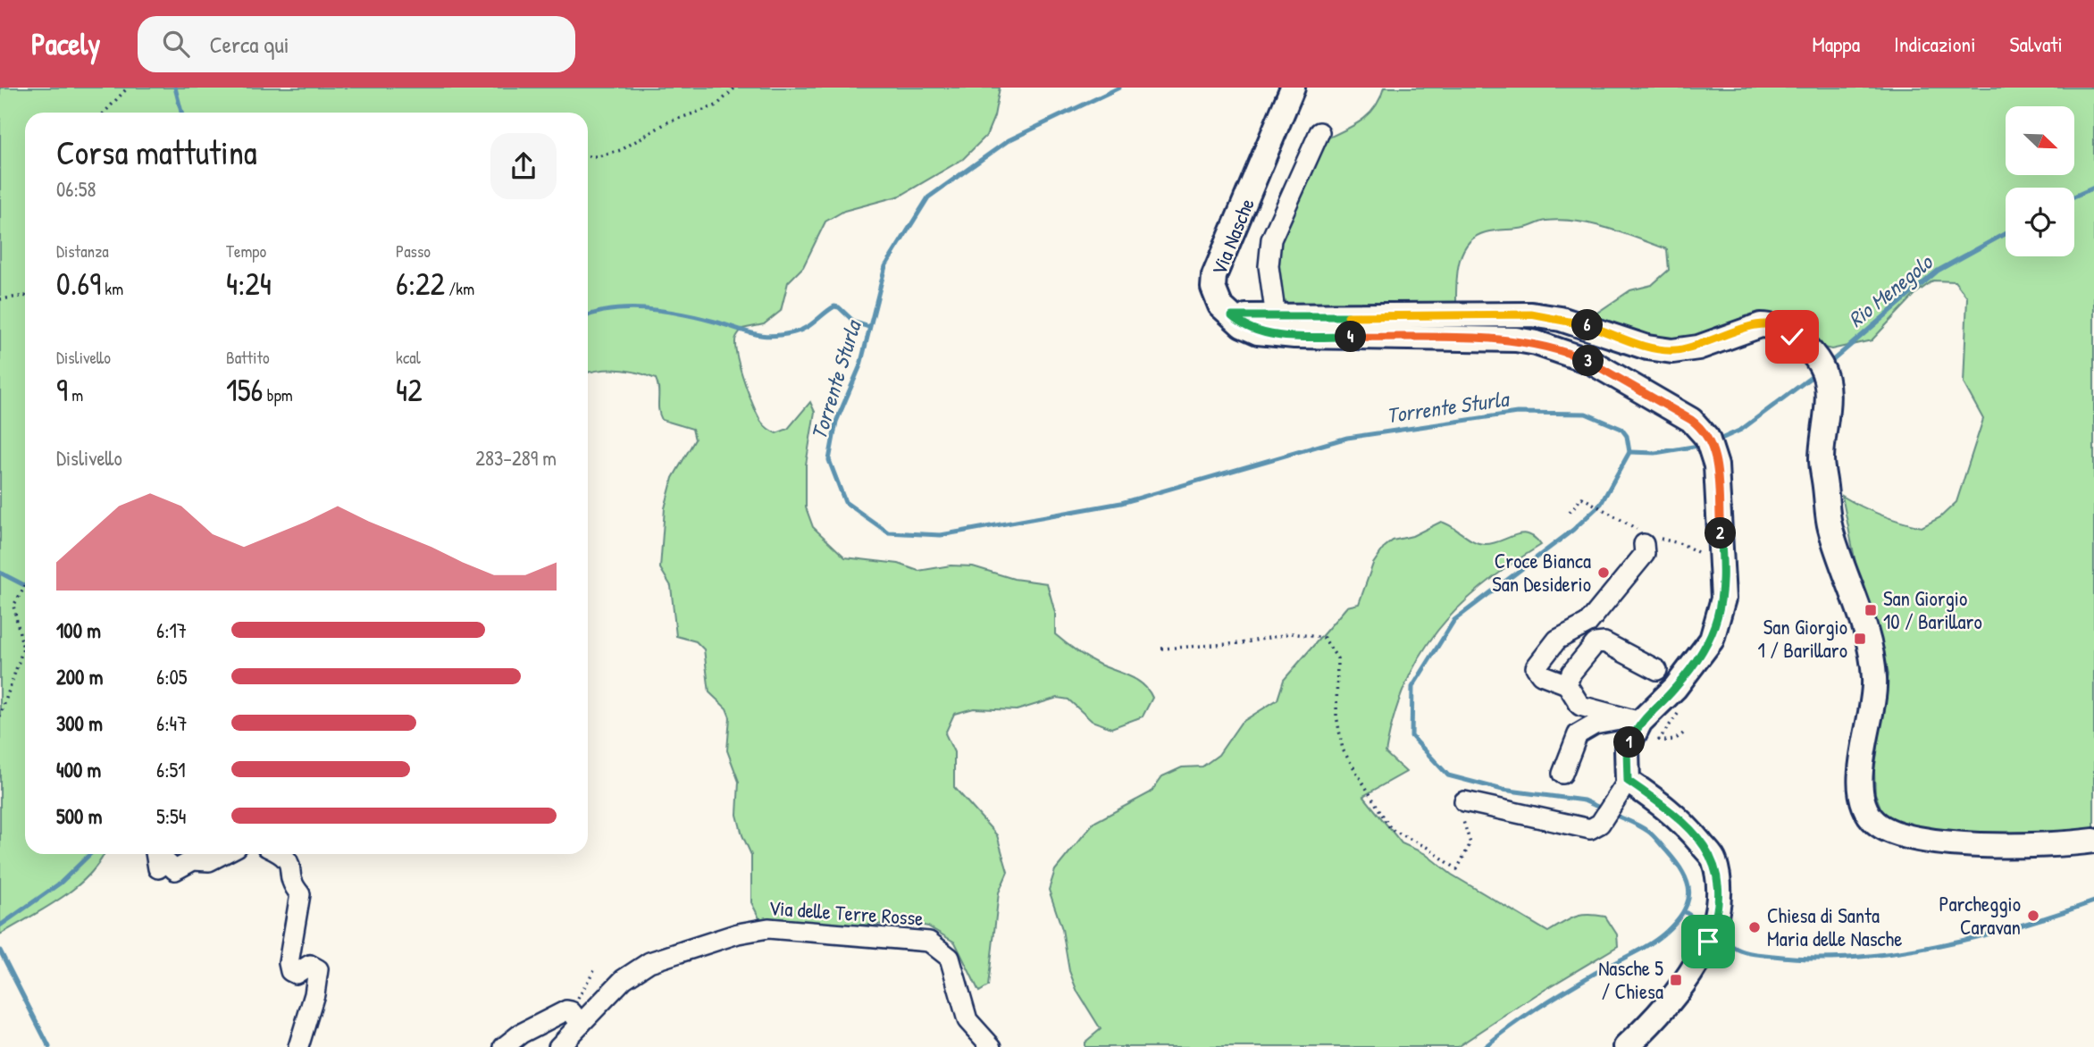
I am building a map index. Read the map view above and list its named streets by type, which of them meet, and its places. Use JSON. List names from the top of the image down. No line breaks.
{"streets":{"street":["Via Nasche","Via delle Terre Rosse"]},"water":["Rio Menegolo","Torrente Sturla"],"places":{"other":["Croce Bianca San Desiderio","Parcheggio Caravan","Chiesa di Santa Maria delle Nasche"],"transit":["San Giorgio 10 / Barillaro","San Giorgio 1 / Barillaro","Nasche 5 / Chiesa"]},"north":"bottom right","page":{"header":"Pacely","search":"Cerca qui","nav":["Mappa","Indicazioni","Salvati"],"heading":["Corsa mattutina","06:58"],"stats":[["Distanza","0.69 km"],["Tempo","4:24"],["Passo","6:22 /km"],["Dislivello","9 m"],["Battito","156 bpm"],["kcal","42"]],"pins":["6","4","3","2","1"],"chart":["Dislivello","283–289 m"],"list":[{"name":"100 m","note":"6:17"},{"name":"200 m","note":"6:05"},{"name":"300 m","note":"6:47"},{"name":"400 m","note":"6:51"},{"name":"500 m","note":"5:54"}]}}
